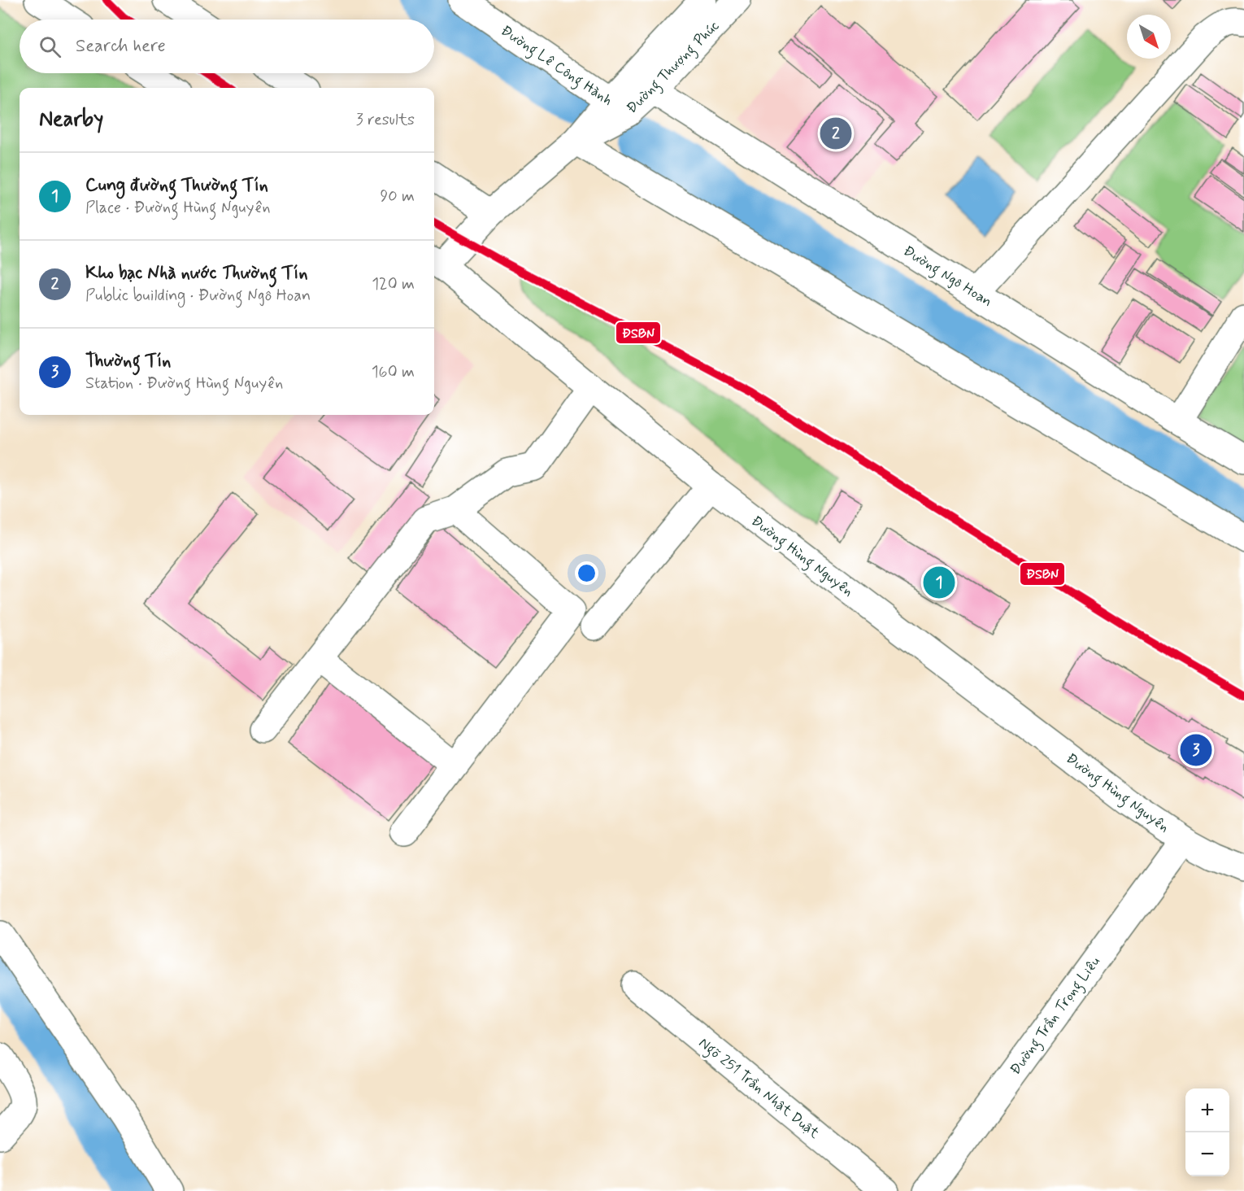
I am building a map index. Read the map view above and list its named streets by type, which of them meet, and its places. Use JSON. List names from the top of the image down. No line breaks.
{"streets":{"main road":["Đường Lê Công Hành","Đường Thượng Phúc","Đường Ngô Hoan","Đường Hùng Nguyên","Đường Trần Trọng Liêu","Ngõ 251 Trần Nhật Duật"]},"crossings":[["Đường Lê Công Hành","Đường Thượng Phúc"],["Đường Thượng Phúc","Đường Ngô Hoan"],["Đường Thượng Phúc","Đường Hùng Nguyên"],["Đường Hùng Nguyên","Đường Trần Trọng Liêu"]],"lines":["transit line ĐSBN"],"north":"bottom right","page":{"search":"Search here","heading":["Nearby","3 results"],"pins":["2","1","3"],"list":[{"mark":"1","name":"Cung đường Thường Tín","note":"Place · Đường Hùng Nguyên","value":"90 m"},{"mark":"2","name":"Kho bạc Nhà nước Thường Tín","note":"Public building · Đường Ngô Hoan","value":"120 m"},{"mark":"3","name":"Thường Tín","note":"Station · Đường Hùng Nguyên","value":"160 m"}],"map_buttons":["+","−"]}}
